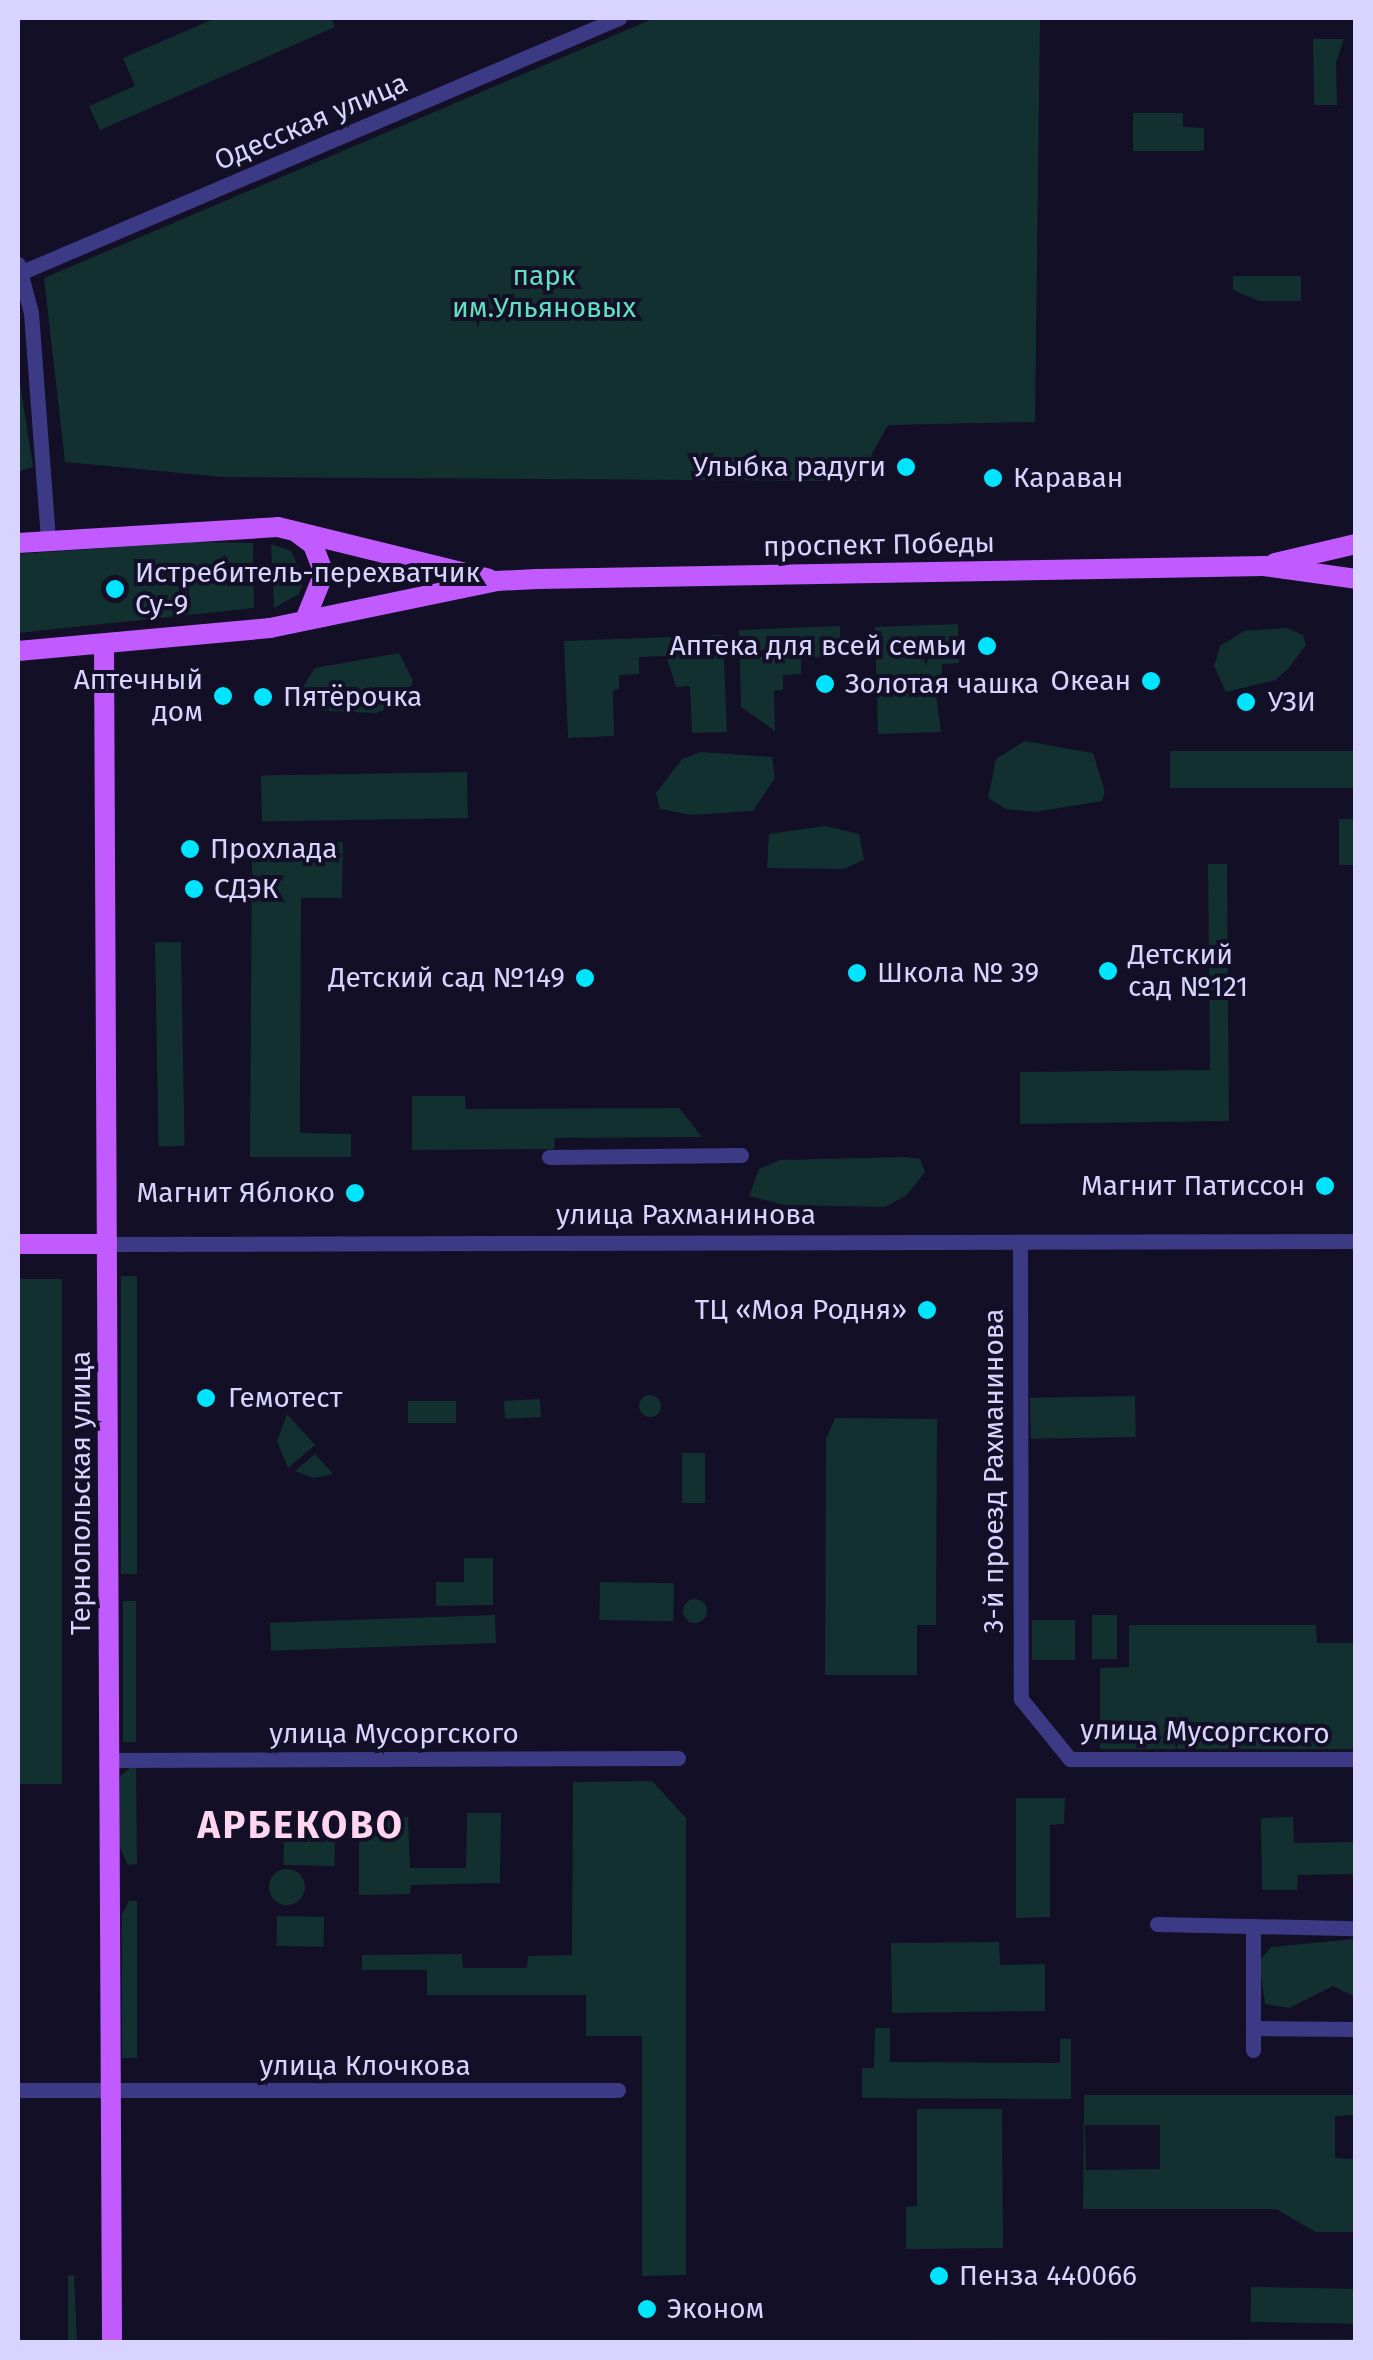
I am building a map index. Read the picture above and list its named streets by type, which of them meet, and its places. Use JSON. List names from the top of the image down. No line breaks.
{"streets":{"main road":["проспект Победы","улица Рахманинова","Тернопольская улица"],"street":["Одесская улица","3-й проезд Рахманинова","улица Мусоргского","улица Клочкова"]},"crossings":[["проспект Победы","Тернопольская улица"],["улица Рахманинова","3-й проезд Рахманинова"],["улица Рахманинова","Тернопольская улица"],["3-й проезд Рахманинова","улица Мусоргского"],["Тернопольская улица","улица Мусоргского"],["Тернопольская улица","улица Клочкова"]],"districts":["АРБЕКОВО"],"parks":["парк им.Ульяновых"],"places":["Улыбка радуги","Караван","Истребитель-перехватчик Су-9","Аптека для всей семьи","Океан","Золотая чашка","Аптечный дом","Пятёрочка","УЗИ","Прохлада","СДЭК","Детский сад №121","Школа № 39","Детский сад №149","Магнит Патиссон","Магнит Яблоко","ТЦ «Моя Родня»","Гемотест","Пенза 440066","Эконом"]}
